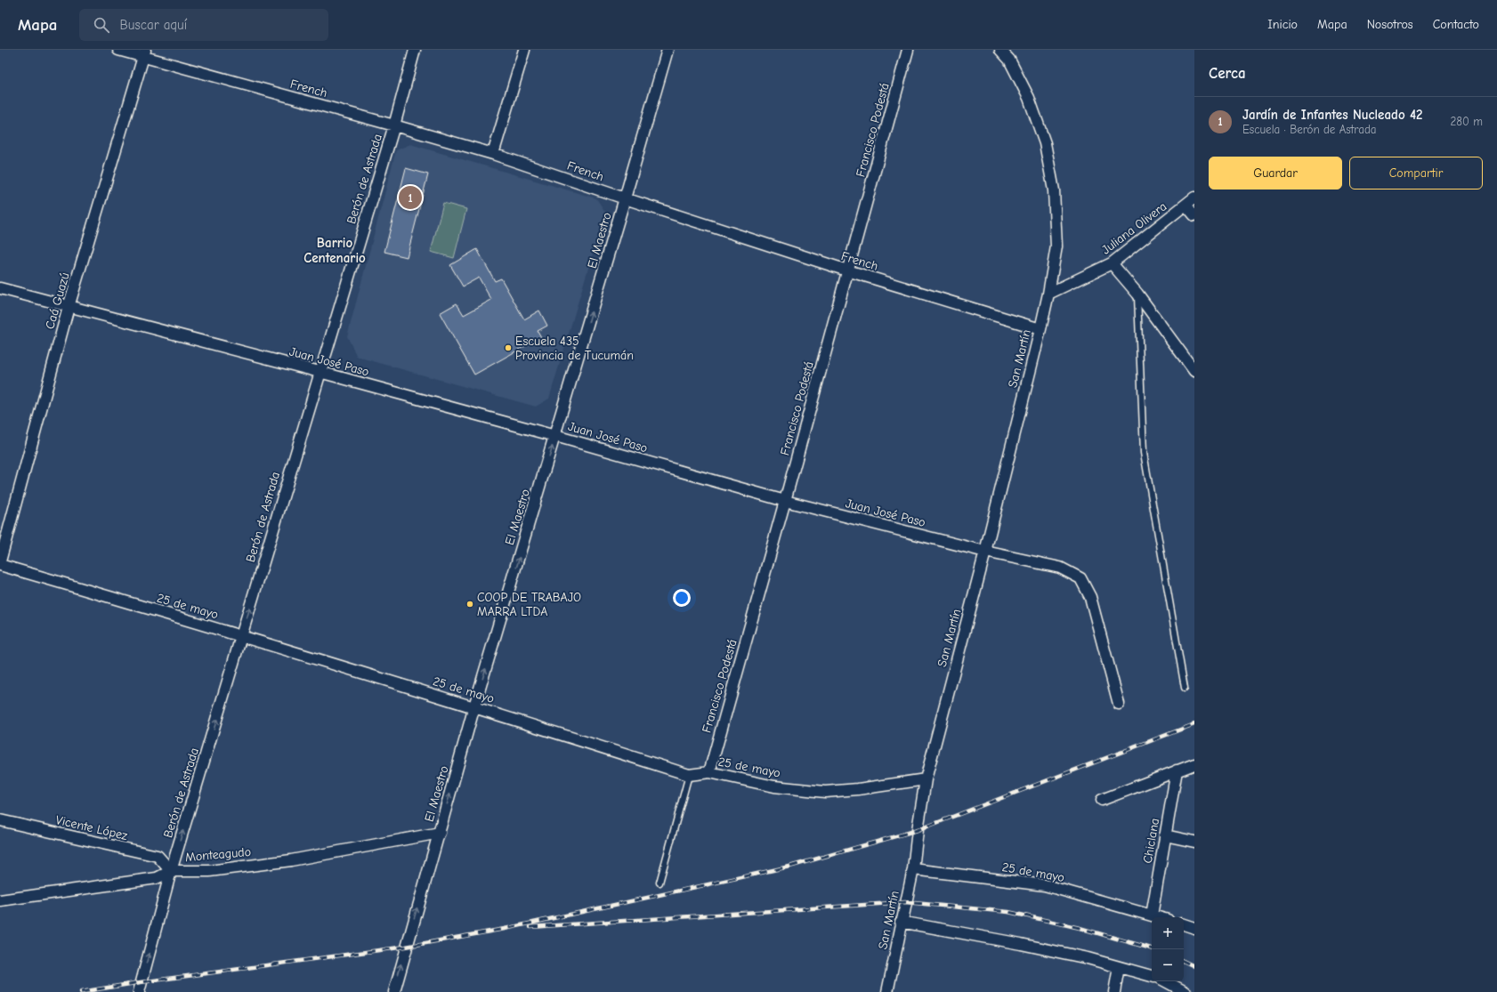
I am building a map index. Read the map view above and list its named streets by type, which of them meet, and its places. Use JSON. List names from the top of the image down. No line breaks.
{"streets":{"street":["French","Francisco Podestá","Berón de Astrada","Juliana Olivera","El Maestro","Caá Guazú","San Martín","Juan José Paso","25 de mayo","Vicente López","Chiclana","Monteagudo"]},"crossings":[["French","Francisco Podestá"],["French","Berón de Astrada"],["French","El Maestro"],["French","Caá Guazú"],["French","San Martín"],["Francisco Podestá","Juan José Paso"],["Francisco Podestá","25 de mayo"],["Berón de Astrada","Juan José Paso"],["Berón de Astrada","25 de mayo"],["Berón de Astrada","Vicente López"],["Berón de Astrada","Monteagudo"],["Juliana Olivera","San Martín"],["El Maestro","Juan José Paso"],["El Maestro","25 de mayo"],["El Maestro","Monteagudo"],["Caá Guazú","Juan José Paso"],["San Martín","Juan José Paso"],["San Martín","25 de mayo"],["25 de mayo","Chiclana"],["Vicente López","Monteagudo"]],"one_way":["Berón de Astrada","El Maestro"],"districts":["Barrio Centenario"],"places":["Escuela 435 Provincia de Tucumán","COOP DE TRABAJO MARRA LTDA"],"page":{"header":"Mapa","search":"Buscar aquí","nav":["Inicio","Mapa","Nosotros","Contacto"],"heading":"Cerca","list":[{"mark":"1","name":"Jardín de Infantes Nucleado 42","note":"Escuela · Berón de Astrada","value":"280 m"}],"buttons":["Guardar","Compartir"],"pins":"1","map_buttons":["+","−"]}}
